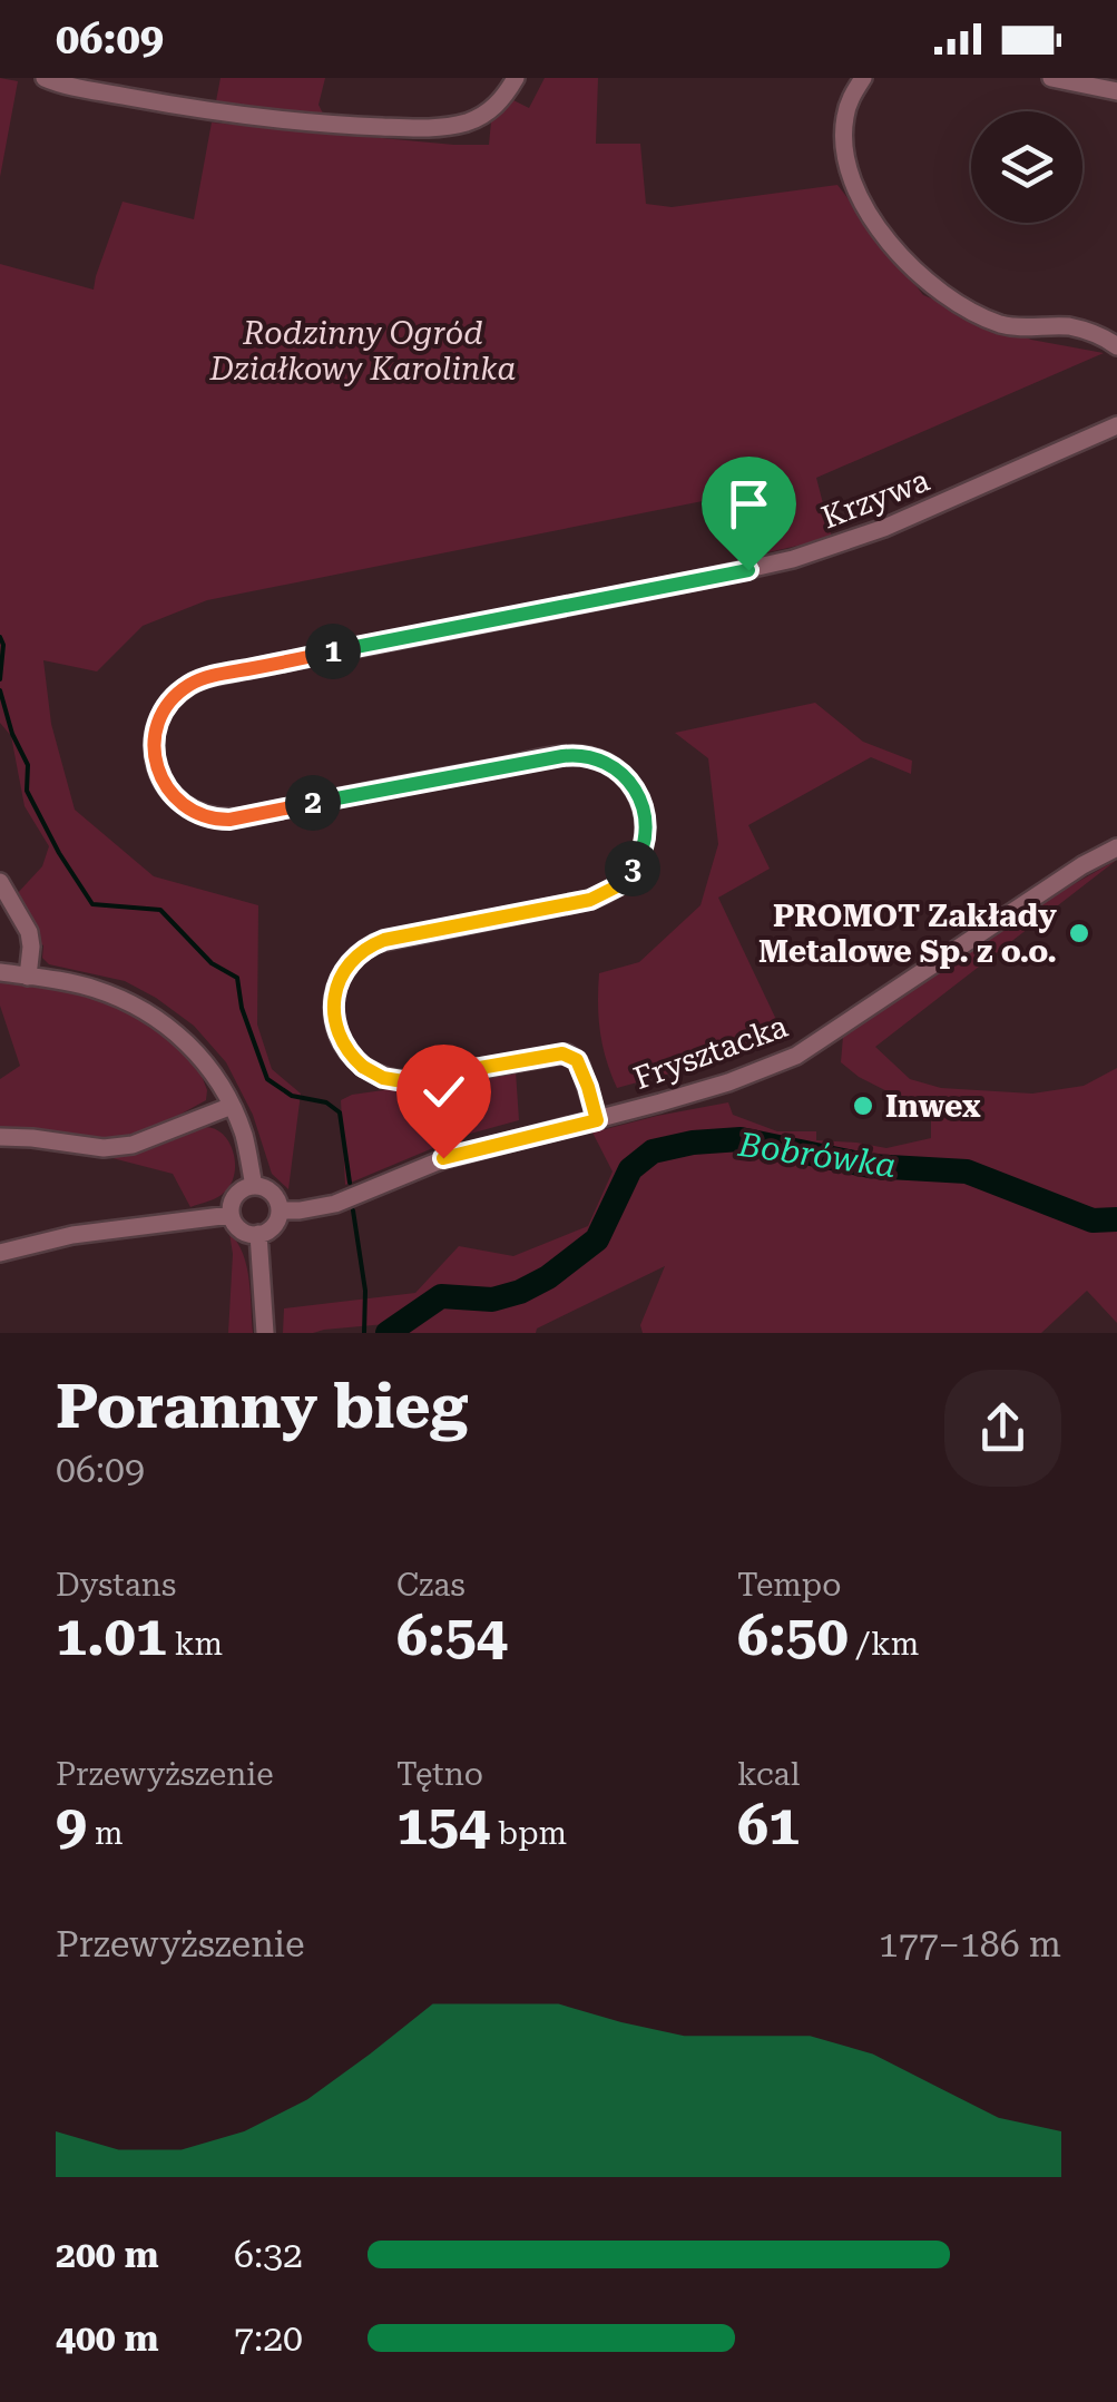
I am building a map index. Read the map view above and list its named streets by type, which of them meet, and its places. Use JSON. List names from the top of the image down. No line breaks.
{"streets":{"street":["Krzywa","Frysztacka"]},"crossings":[["Krzywa","Frysztacka"]],"water":["Bobrówka"],"parks":["Rodzinny Ogród Działkowy Karolinka"],"places":["PROMOT Zakłady Metalowe Sp. z o.o.","Inwex"],"page":{"status":"06:09","pins":["1","2","3"],"heading":["Poranny bieg","06:09"],"stats":[["Dystans","1.01 km"],["Czas","6:54"],["Tempo","6:50 /km"],["Przewyższenie","9 m"],["Tętno","154 bpm"],["kcal","61"]],"chart":["Przewyższenie","177–186 m"],"list":[{"name":"200 m","note":"6:32"},{"name":"400 m","note":"7:20"}]}}
